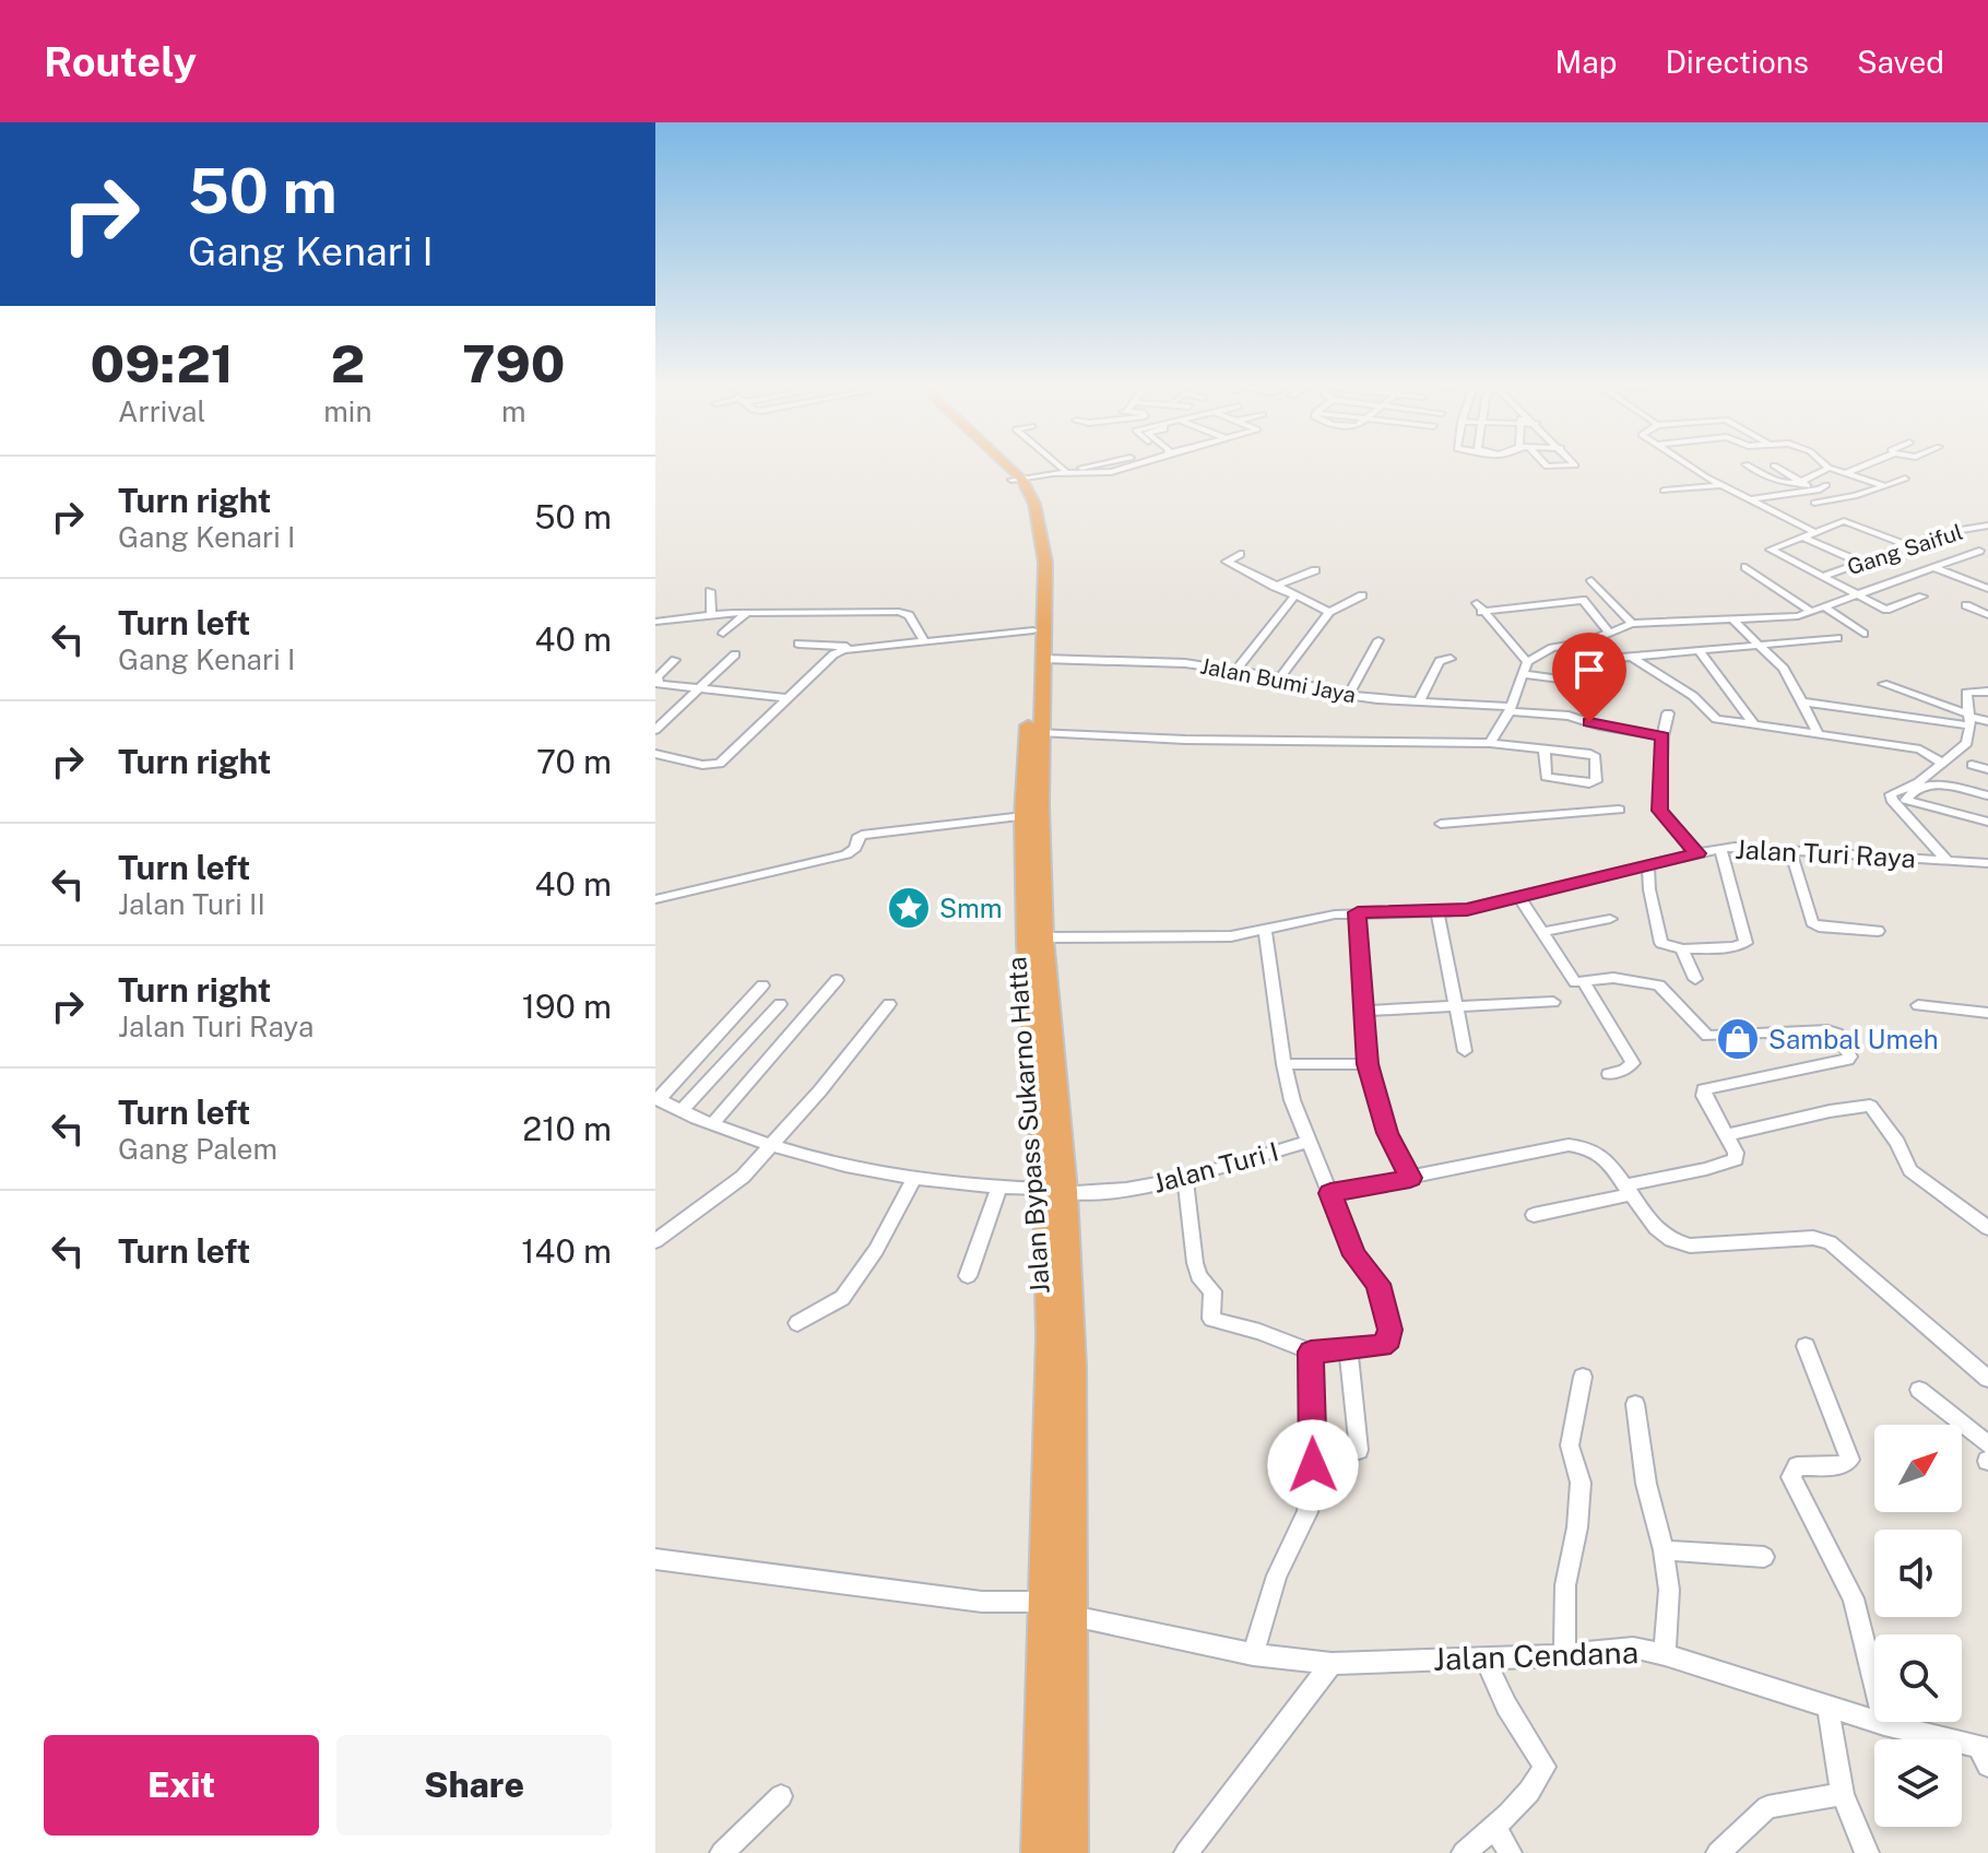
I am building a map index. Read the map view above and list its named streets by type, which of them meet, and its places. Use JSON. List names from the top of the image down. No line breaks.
{"streets":{"highway":["Jalan Bypass Sukarno Hatta"],"street":["Gang Saiful","Jalan Bumi Jaya","Jalan Turi Raya","Jalan Turi I","Jalan Cendana"]},"crossings":[["Jalan Bumi Jaya","Jalan Bypass Sukarno Hatta"],["Jalan Turi Raya","Jalan Bypass Sukarno Hatta"],["Jalan Turi Raya","Jalan Turi I"],["Jalan Bypass Sukarno Hatta","Jalan Turi I"],["Jalan Bypass Sukarno Hatta","Jalan Cendana"]],"places":{"place":["Smm"],"shop":["Sambal Umeh"]},"north":"top right","page":{"header":"Routely","nav":["Map","Directions","Saved"],"turn":["50 m","Gang Kenari I"],"eta":["09:21","Arrival","2","min","790","m"],"list":[{"name":"Turn right","note":"Gang Kenari I","value":"50 m"},{"name":"Turn left","note":"Gang Kenari I","value":"40 m"},{"name":"Turn right","value":"70 m"},{"name":"Turn left","note":"Jalan Turi II","value":"40 m"},{"name":"Turn right","note":"Jalan Turi Raya","value":"190 m"},{"name":"Turn left","note":"Gang Palem","value":"210 m"},{"name":"Turn left","value":"140 m"}],"buttons":["Exit","Share"]}}
